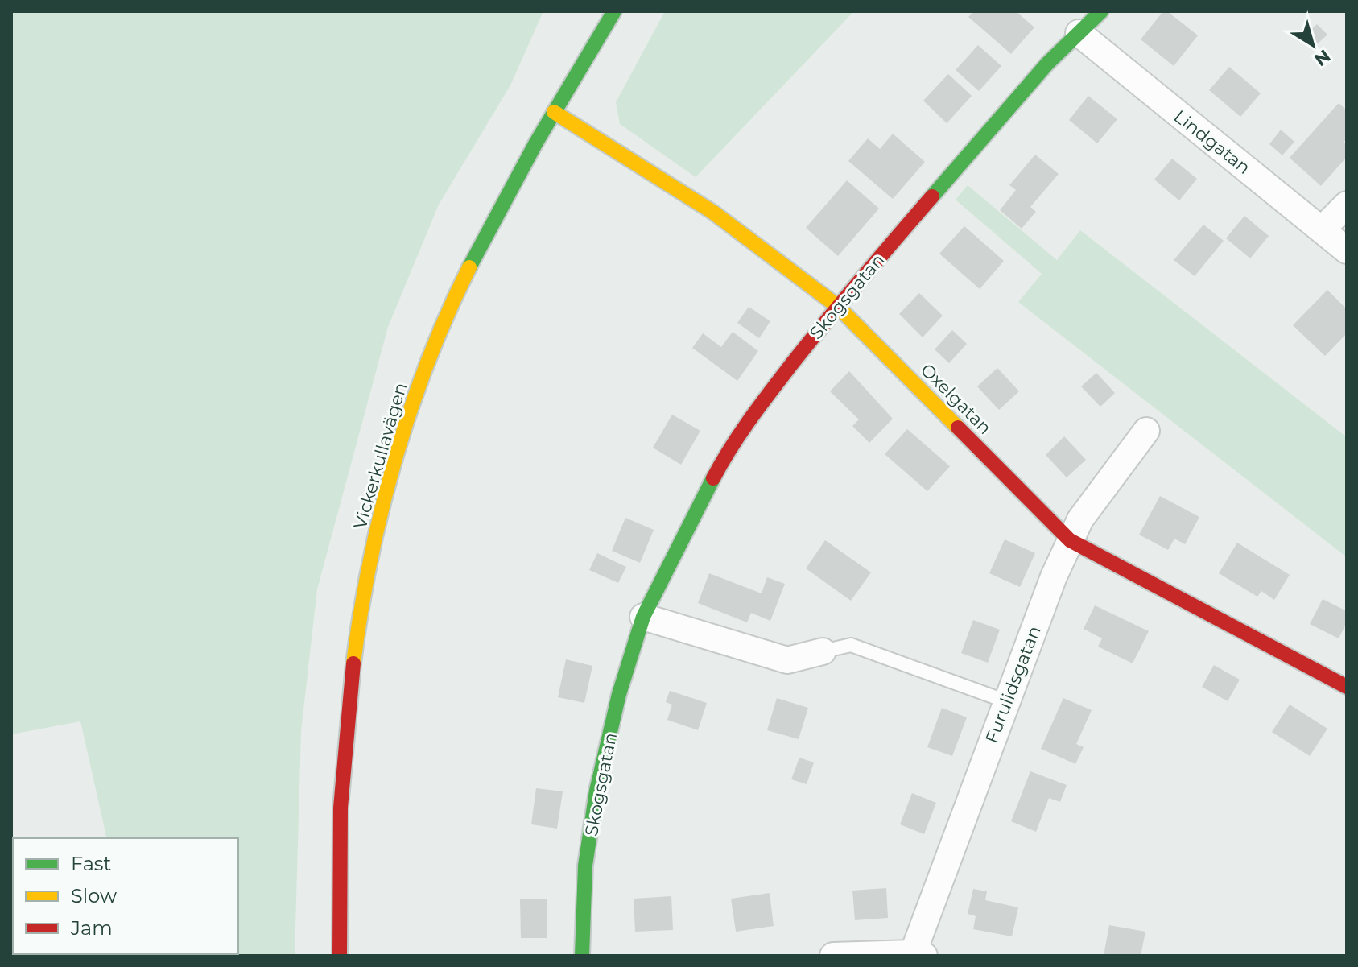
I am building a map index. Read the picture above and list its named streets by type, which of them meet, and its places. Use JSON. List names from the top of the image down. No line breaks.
{"streets":{"street":["Lindgatan","Skogsgatan","Oxelgatan","Vickerkullavägen","Furulidsgatan"]},"crossings":[["Lindgatan","Skogsgatan"],["Skogsgatan","Oxelgatan"],["Oxelgatan","Vickerkullavägen"],["Oxelgatan","Furulidsgatan"]],"legend":["Fast","Slow","Jam"],"north":"bottom right"}
